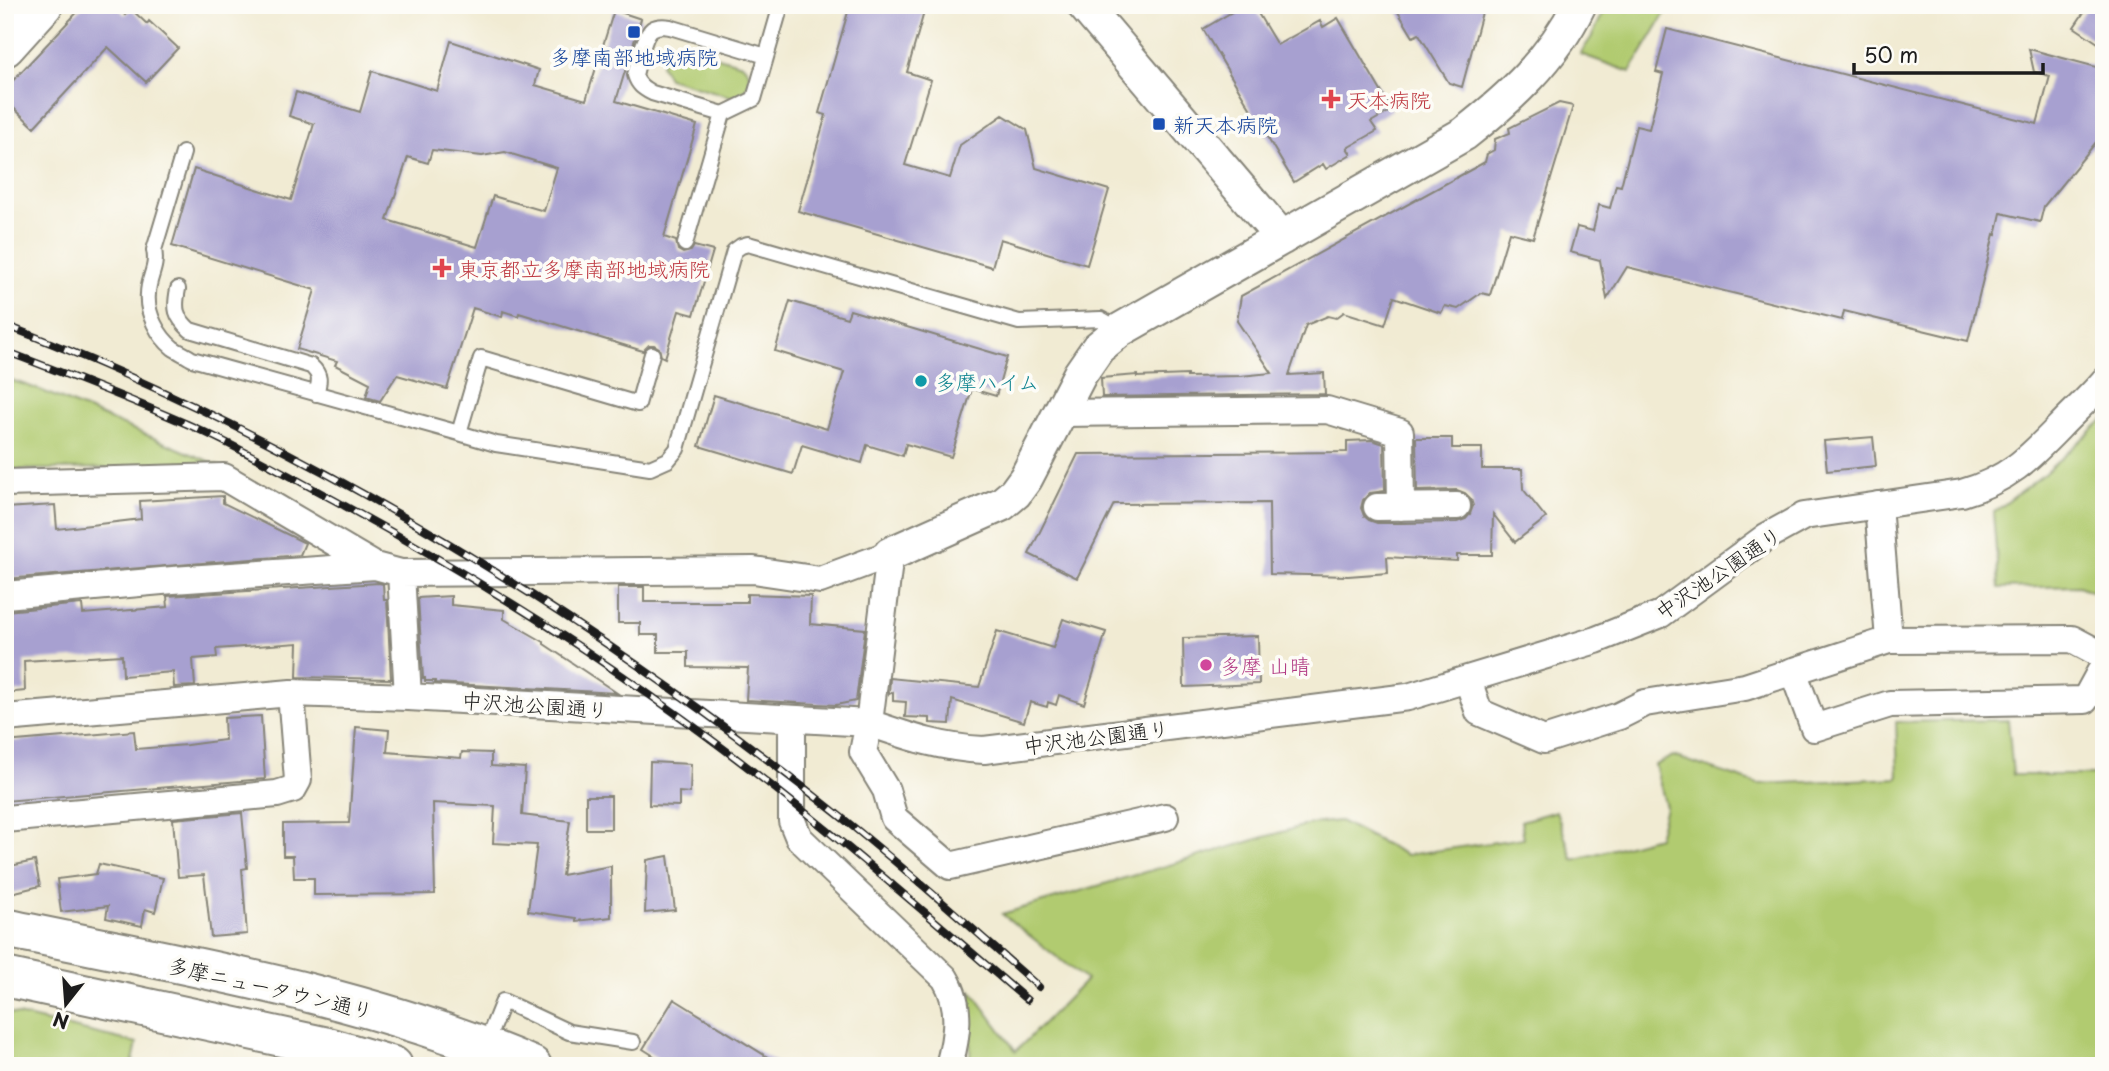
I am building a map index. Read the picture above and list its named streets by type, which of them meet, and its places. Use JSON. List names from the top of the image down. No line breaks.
{"streets":{"main road":["多摩ニュータウン通り"],"street":["中沢池公園通り"]},"places":{"transit":["多摩南部地域病院","新天本病院"],"health":["天本病院","東京都立多摩南部地域病院"],"other":["多摩ハイム","多摩 山晴"]},"scale_bar":"50 m","north":"bottom"}
